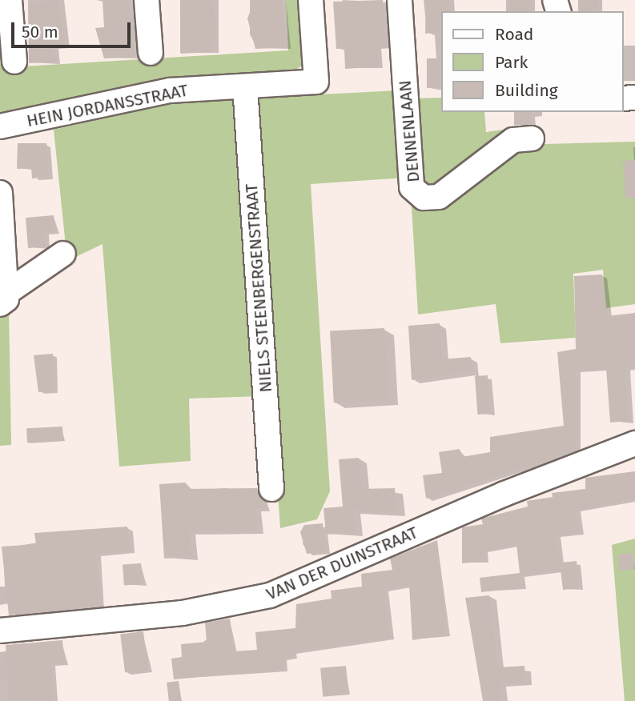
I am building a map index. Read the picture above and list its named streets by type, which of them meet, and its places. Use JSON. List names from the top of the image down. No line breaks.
{"streets":{"street":["HEIN JORDANSSTRAAT","DENNENLAAN","NIELS STEENBERGENSTRAAT","VAN DER DUINSTRAAT"]},"crossings":[["HEIN JORDANSSTRAAT","NIELS STEENBERGENSTRAAT"]],"legend":["Road","Park","Building"],"scale_bar":"50 m"}
